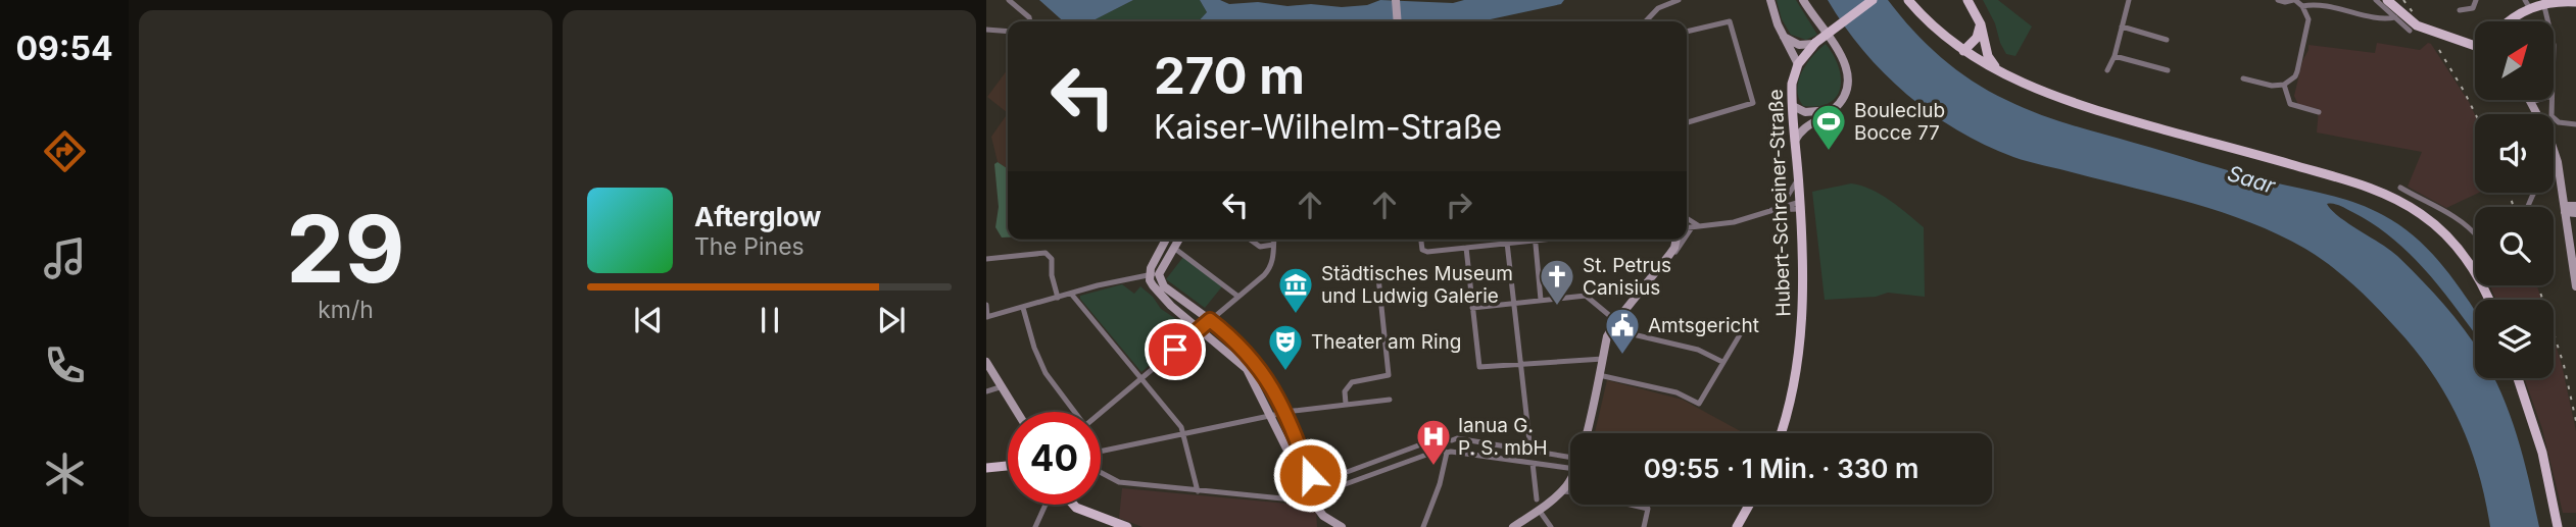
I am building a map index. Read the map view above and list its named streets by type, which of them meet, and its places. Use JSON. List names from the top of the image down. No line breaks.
{"streets":{"main road":["Hubert-Schreiner-Straße"]},"water":["Saar"],"places":{"sports":["Bouleclub Bocce 77"],"church":["St. Petrus Canisius"],"museum":["Städtisches Museum und Ludwig Galerie"],"public building":["Amtsgericht"],"theatre":["Theater am Ring"],"hospital":["Ianua G. P. S. mbH"]},"north":"top right","page":{"tabs":"09:54","tile":["29","km/h"],"turn":["270 m","Kaiser-Wilhelm-Straße"],"song":["Afterglow","The Pines"],"limit":"40","trip":"09:55 · 1 Min. · 330 m"}}
